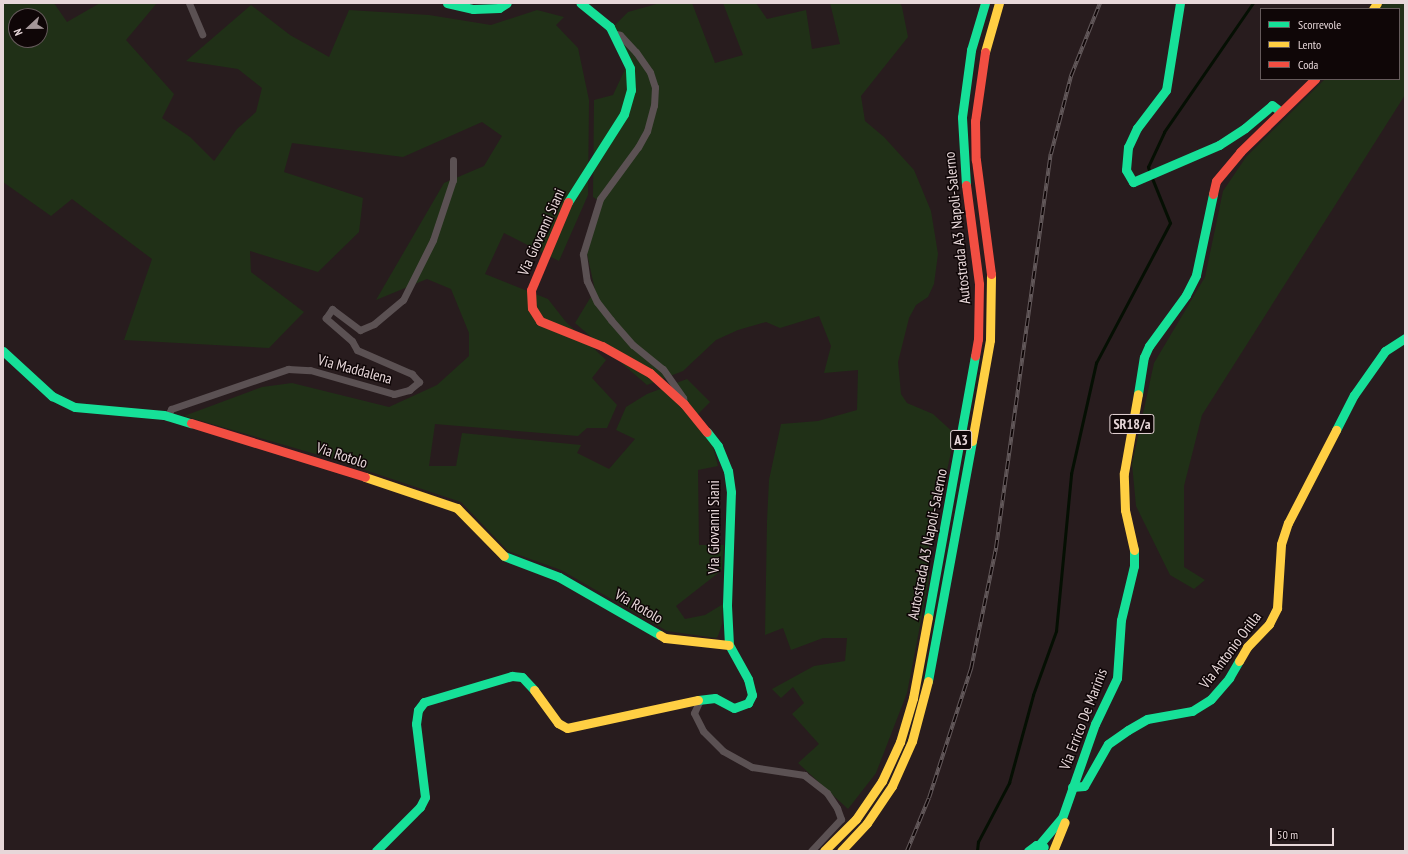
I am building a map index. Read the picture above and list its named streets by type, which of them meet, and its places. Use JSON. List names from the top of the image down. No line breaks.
{"streets":{"main road":["Autostrada A3 Napoli-Salerno","Via Giovanni Siani","SR18/a","A3","Via Rotolo","Via Antonio Orilla","Via Errico De Marinis"],"street":["Via Maddalena"]},"crossings":[["Via Giovanni Siani","Via Rotolo"],["Via Maddalena","Via Rotolo"],["Via Antonio Orilla","Via Errico De Marinis"]],"legend":["Scorrevole","Lento","Coda"],"scale_bar":"50 m","north":"left"}
